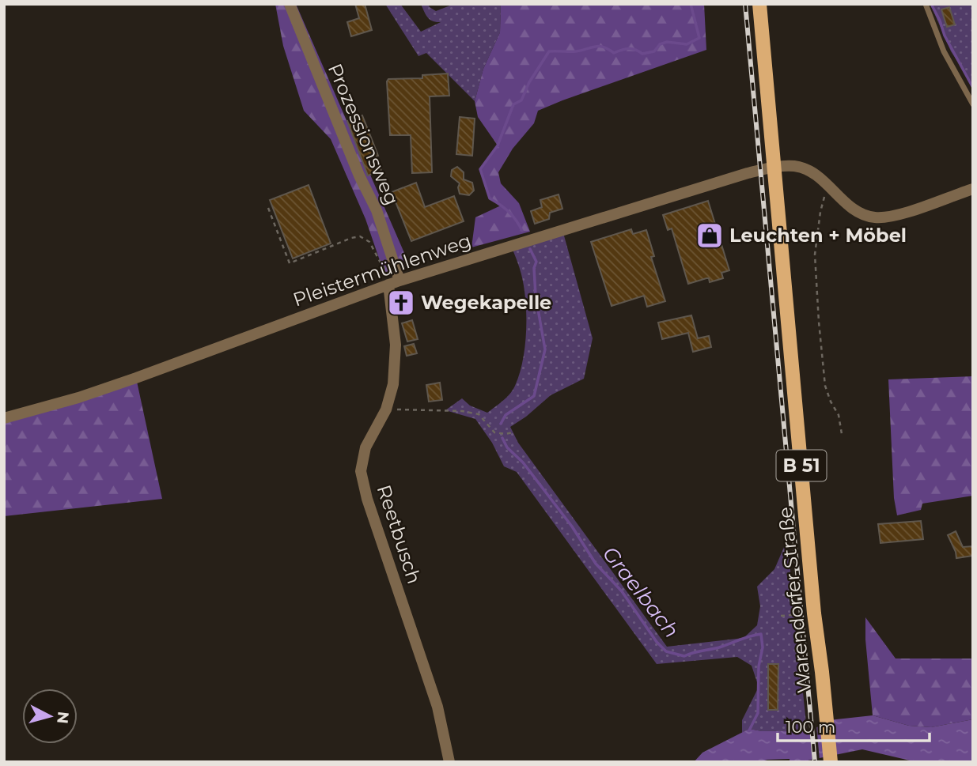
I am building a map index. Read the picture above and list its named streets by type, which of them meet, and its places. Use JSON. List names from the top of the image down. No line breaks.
{"streets":{"main road":["B 51","Warendorfer Straße"],"street":["Prozessionsweg","Pleistermühlenweg","Reetbusch"]},"crossings":[["Prozessionsweg","Pleistermühlenweg"],["Pleistermühlenweg","Reetbusch"],["Pleistermühlenweg","Warendorfer Straße"]],"water":["Graelbach"],"places":{"shop":["Leuchten + Möbel"],"church":["Wegekapelle"]},"scale_bar":"100 m","north":"right"}
